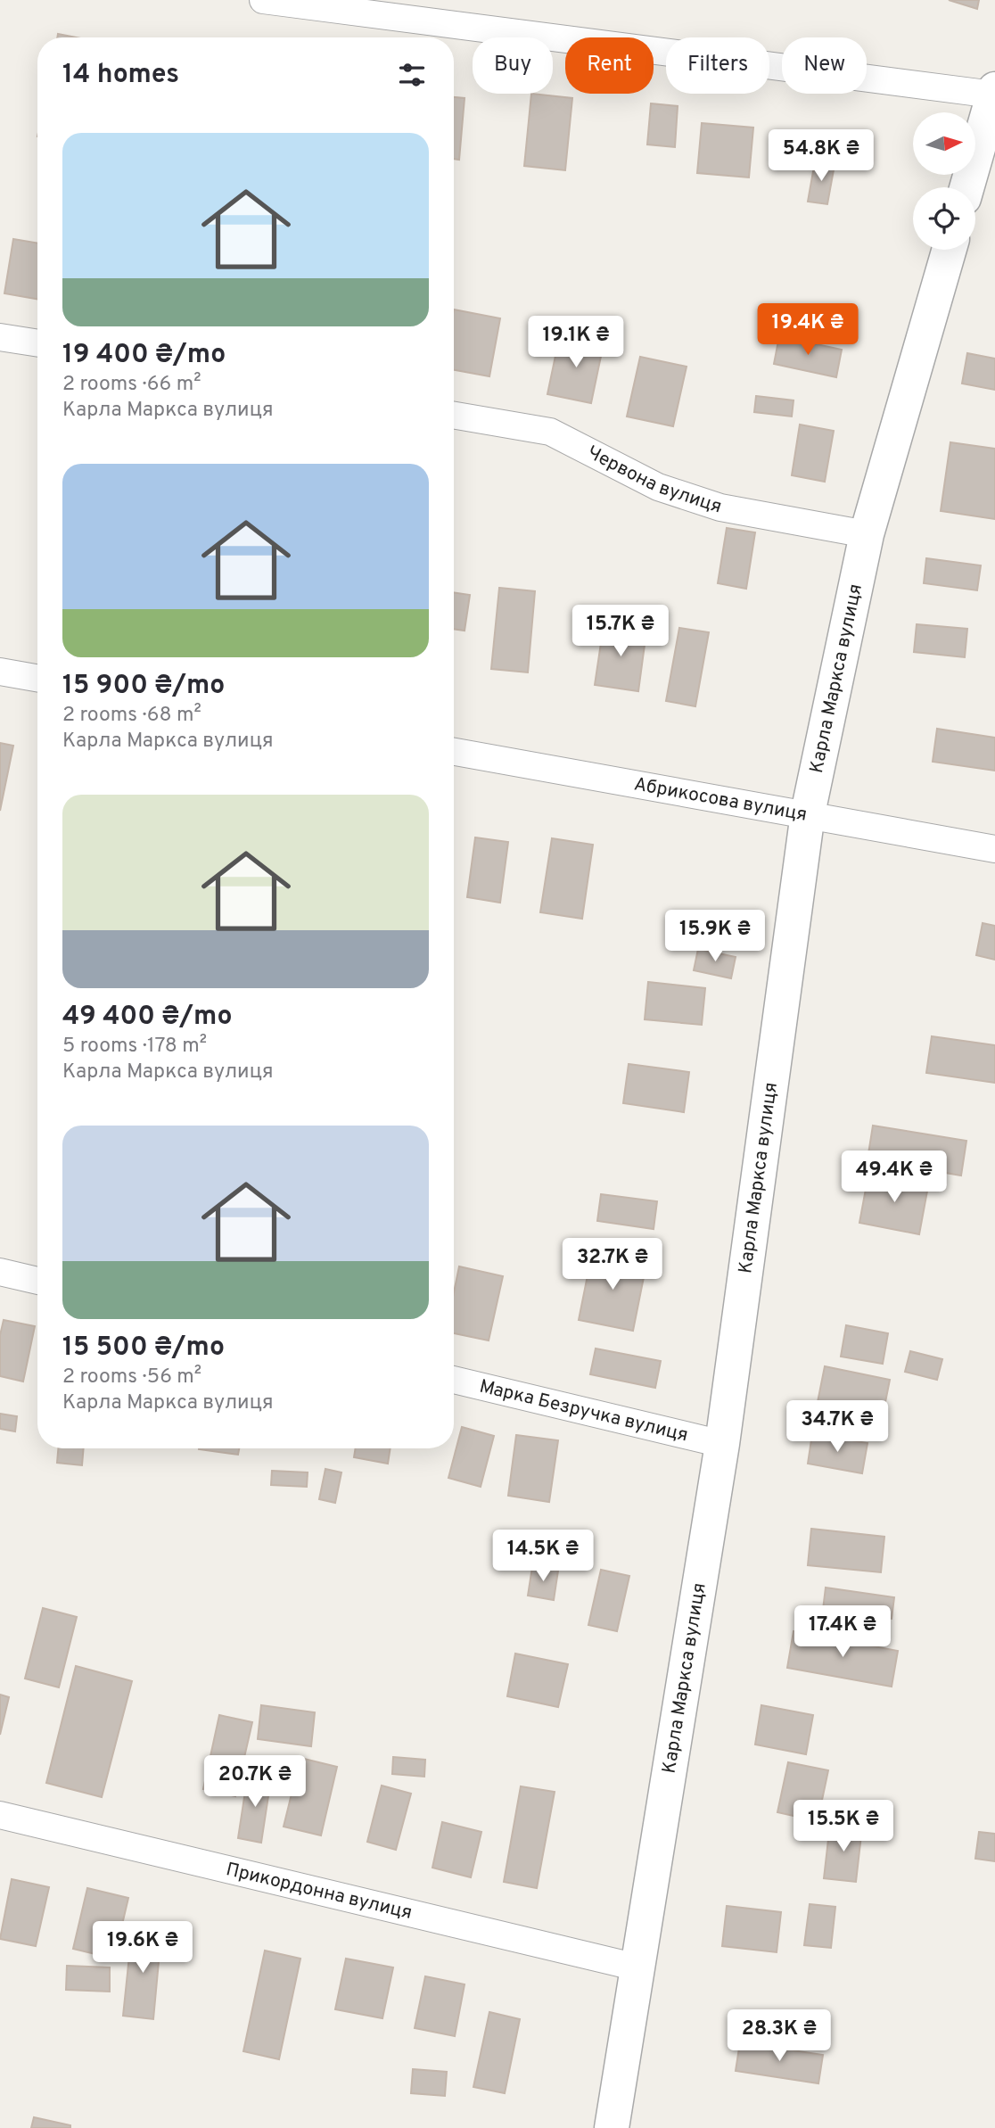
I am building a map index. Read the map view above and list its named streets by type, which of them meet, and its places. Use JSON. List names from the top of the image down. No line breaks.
{"streets":{"street":["Червона вулиця","Карла Маркса вулиця","Абрикосова вулиця","Марка Безручка вулиця","Прикордонна вулиця"]},"crossings":[["Червона вулиця","Карла Маркса вулиця"],["Карла Маркса вулиця","Абрикосова вулиця"],["Карла Маркса вулиця","Марка Безручка вулиця"],["Карла Маркса вулиця","Прикордонна вулиця"]],"north":"right","page":{"chip":["Buy","Rent","Filters","New"],"heading":"14 homes","list":[{"name":"19 400 ₴/mo","note":"2 rooms · 66 m² · Карла Маркса вулиця"},{"name":"15 900 ₴/mo","note":"2 rooms · 68 m² · Карла Маркса вулиця"},{"name":"49 400 ₴/mo","note":"5 rooms · 178 m² · Карла Маркса вулиця"},{"name":"15 500 ₴/mo","note":"2 rooms · 56 m² · Карла Маркса вулиця"}],"price":["54.8K ₴","19.4K ₴","19.1K ₴","15.7K ₴","15.9K ₴","49.4K ₴","32.7K ₴","34.7K ₴","14.5K ₴","17.4K ₴","20.7K ₴","15.5K ₴","19.6K ₴","28.3K ₴"]}}
